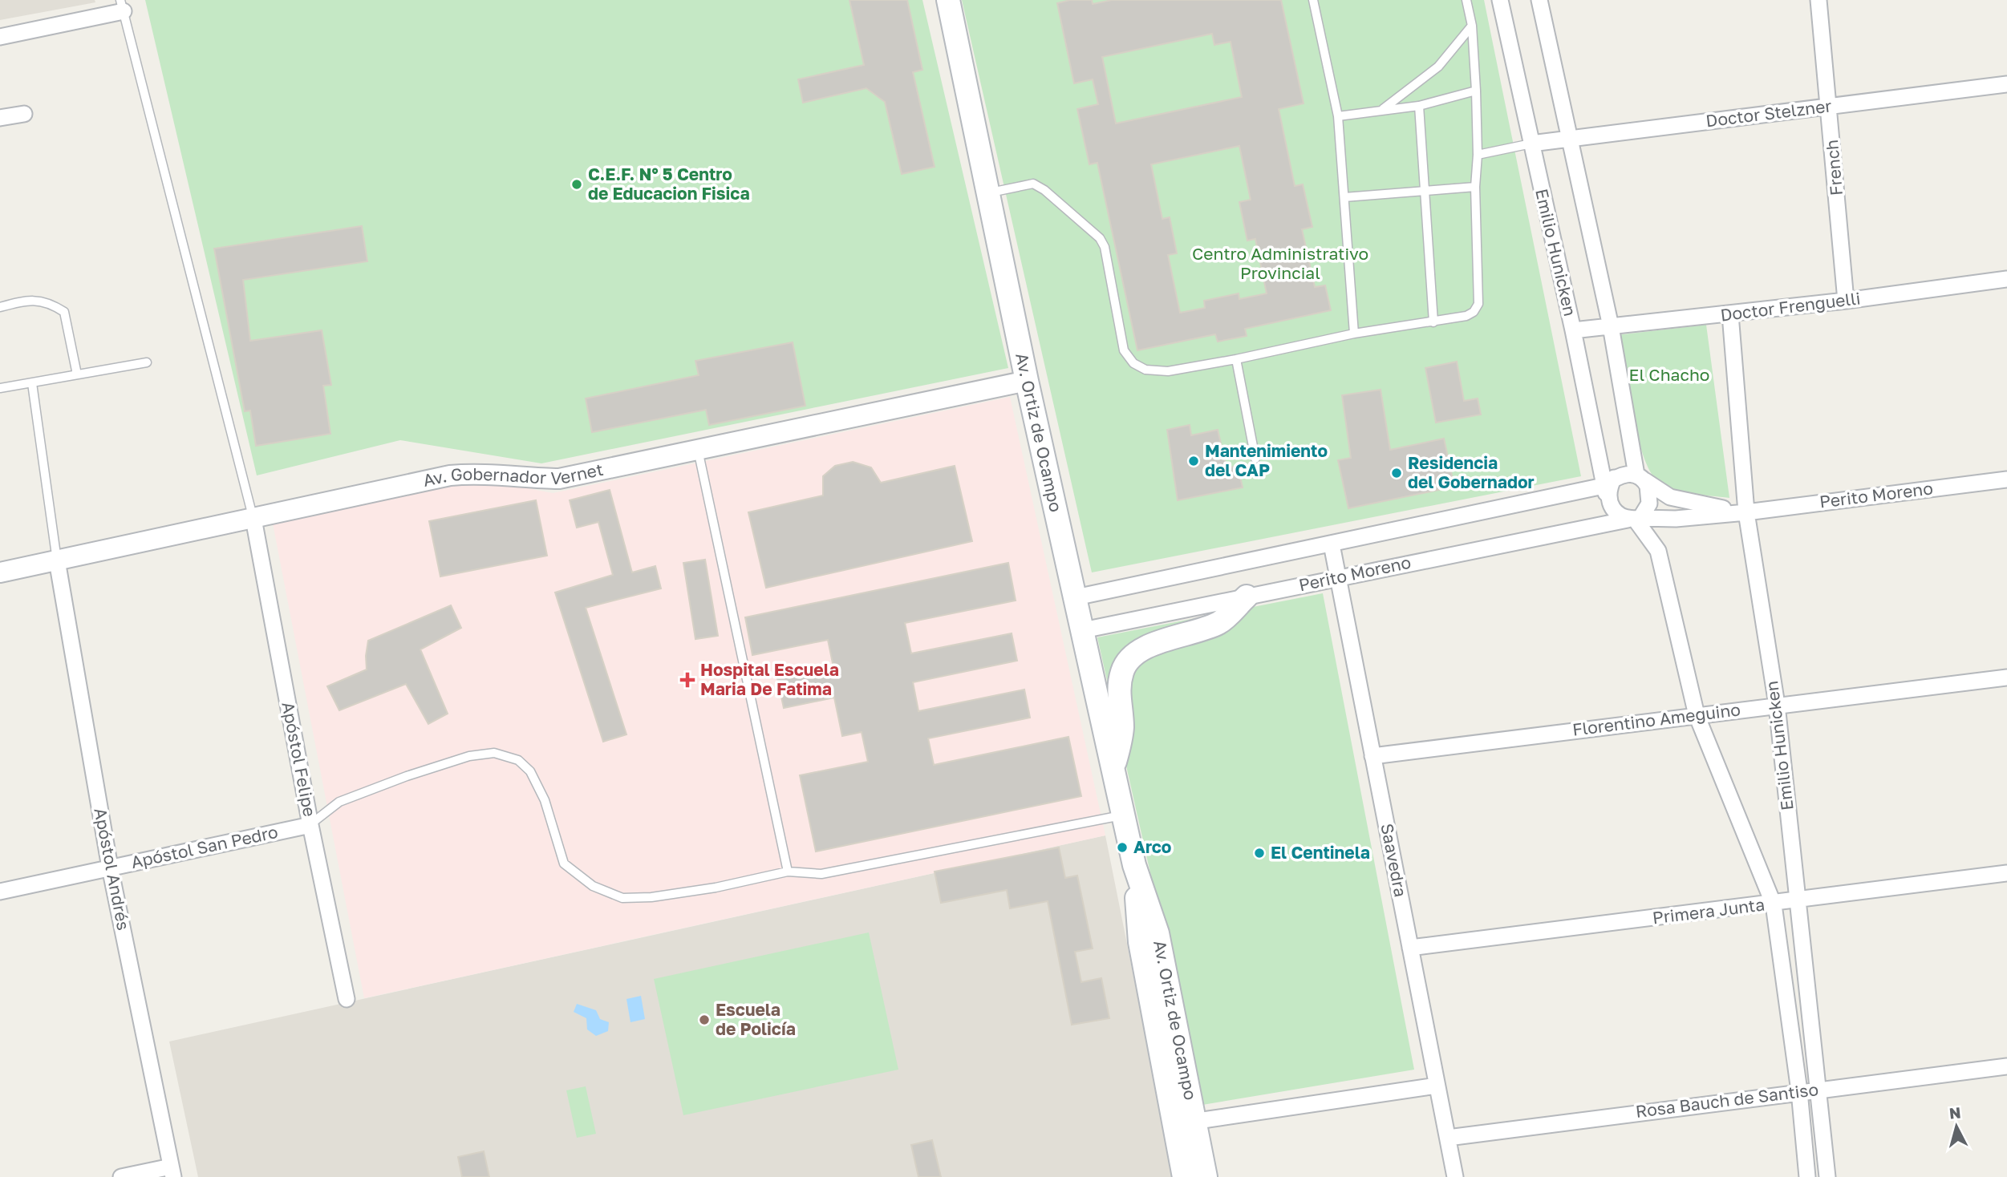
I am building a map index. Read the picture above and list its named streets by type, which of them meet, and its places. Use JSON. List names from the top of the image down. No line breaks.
{"streets":{"main road":["Av. Ortiz de Ocampo"],"street":["Doctor Stelzner","French","Emilio Hunicken","Doctor Frenguelli","Av. Gobernador Vernet","Perito Moreno","Florentino Ameguino","Apóstol Felipe","Apóstol San Pedro","Saavedra","Apóstol Andrés","Primera Junta","Rosa Bauch de Santiso"]},"crossings":[["Doctor Stelzner","French"],["Doctor Stelzner","Emilio Hunicken"],["French","Doctor Frenguelli"],["Emilio Hunicken","Doctor Frenguelli"],["Emilio Hunicken","Perito Moreno"],["Emilio Hunicken","Florentino Ameguino"],["Emilio Hunicken","Primera Junta"],["Emilio Hunicken","Rosa Bauch de Santiso"],["Av. Ortiz de Ocampo","Av. Gobernador Vernet"],["Av. Ortiz de Ocampo","Perito Moreno"],["Av. Gobernador Vernet","Apóstol Felipe"],["Av. Gobernador Vernet","Apóstol Andrés"],["Perito Moreno","Saavedra"],["Florentino Ameguino","Saavedra"],["Apóstol Felipe","Apóstol San Pedro"],["Apóstol San Pedro","Apóstol Andrés"],["Saavedra","Primera Junta"],["Saavedra","Rosa Bauch de Santiso"]],"parks":["Centro Administrativo Provincial","El Chacho"],"places":{"other":["C.E.F. N° 5 Centro de Educacion Fisica","Mantenimiento del CAP","Residencia del Gobernador","Arco","El Centinela","Escuela de Policía"],"health":["Hospital Escuela Maria De Fatima"]},"north":"top"}
